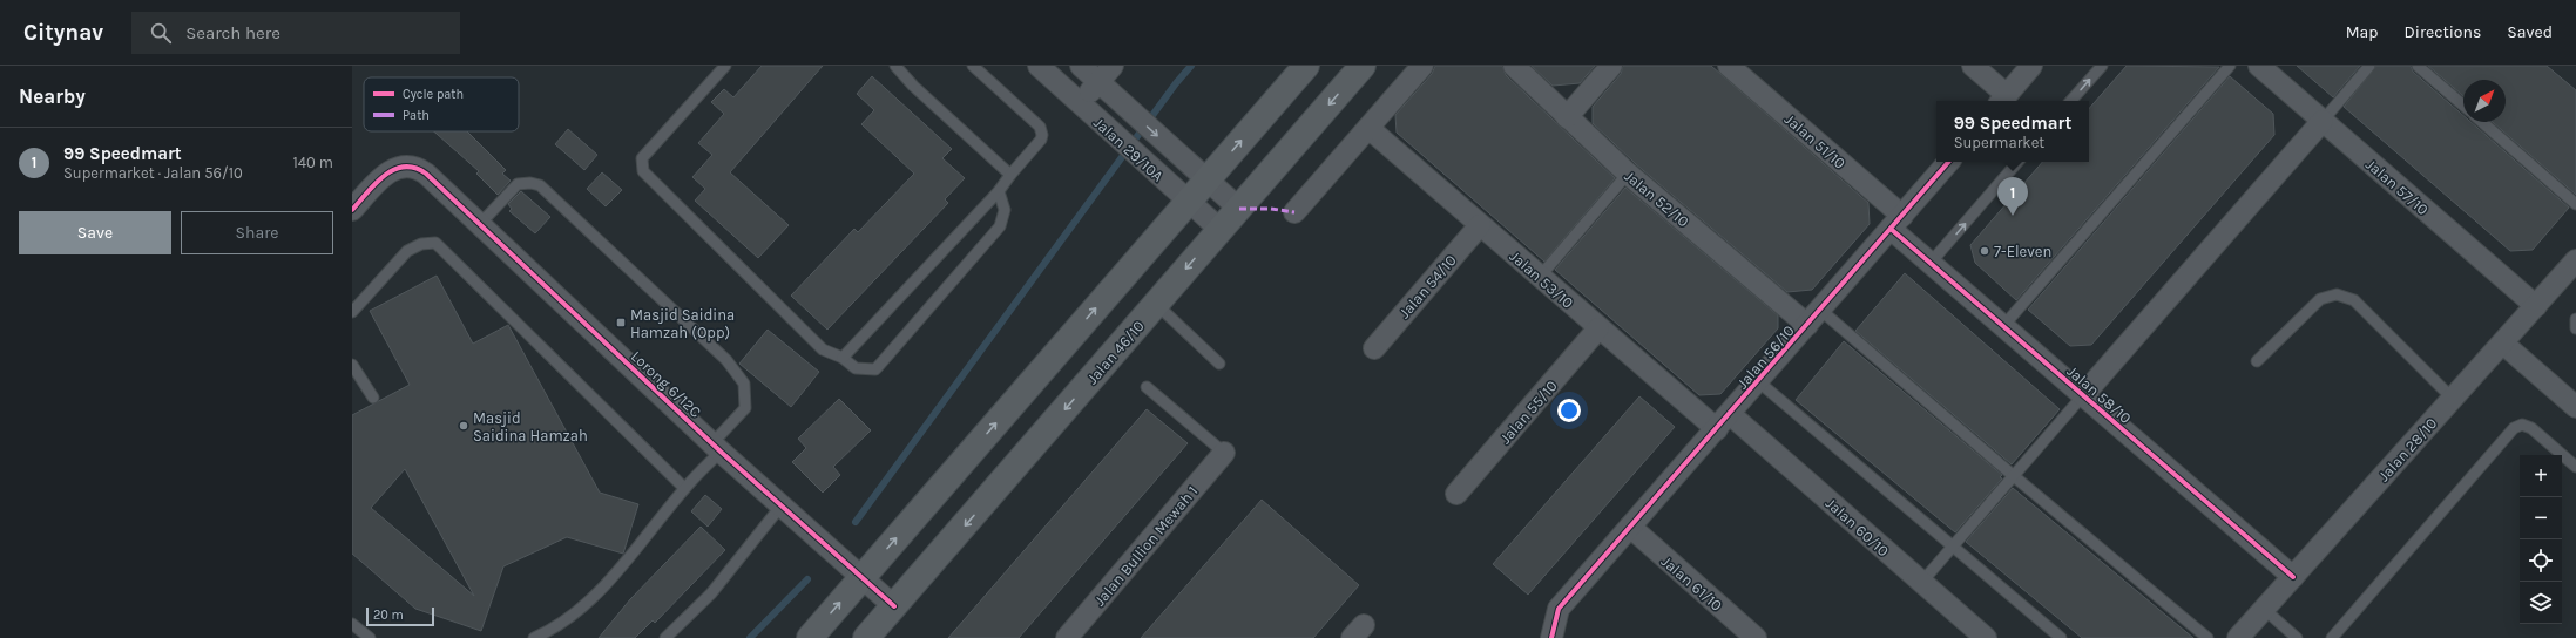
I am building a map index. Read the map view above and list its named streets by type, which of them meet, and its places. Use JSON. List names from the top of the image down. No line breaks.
{"streets":{"main road":["Jalan 46/10"],"street":["Jalan 51/10","Jalan 29/10A","Jalan 57/10","Jalan 52/10","Jalan 53/10","Jalan 54/10","Jalan 56/10","Lorong 6/12C","Jalan 58/10","Jalan 55/10","Jalan 28/10","Jalan 60/10","Jalan Bullion Mewah 1","Jalan 61/10"]},"crossings":[["Jalan 51/10","Jalan 56/10"],["Jalan 51/10","Jalan 58/10"],["Jalan 29/10A","Jalan 46/10"],["Jalan 57/10","Jalan 58/10"],["Jalan 57/10","Jalan 28/10"],["Jalan 52/10","Jalan 56/10"],["Jalan 53/10","Jalan 54/10"],["Jalan 53/10","Jalan 56/10"],["Jalan 53/10","Jalan 55/10"],["Jalan 46/10","Lorong 6/12C"],["Jalan 56/10","Jalan 58/10"],["Jalan 56/10","Jalan 60/10"],["Jalan 56/10","Jalan 61/10"],["Jalan 58/10","Jalan 28/10"]],"places":{"other":["7-Eleven","Masjid Saidina Hamzah"],"transit":["Masjid Saidina Hamzah (Opp)"]},"legend":["Cycle path","Path"],"scale_bar":"20 m","north":"top right","page":{"header":"Citynav","search":"Search here","nav":["Map","Directions","Saved"],"heading":"Nearby","popup":["99 Speedmart","Supermarket"],"list":[{"mark":"1","name":"99 Speedmart","note":"Supermarket · Jalan 56/10","value":"140 m"}],"pins":"1","buttons":["Save","Share"],"map_buttons":["+","−"],"scale":"20 m"}}
